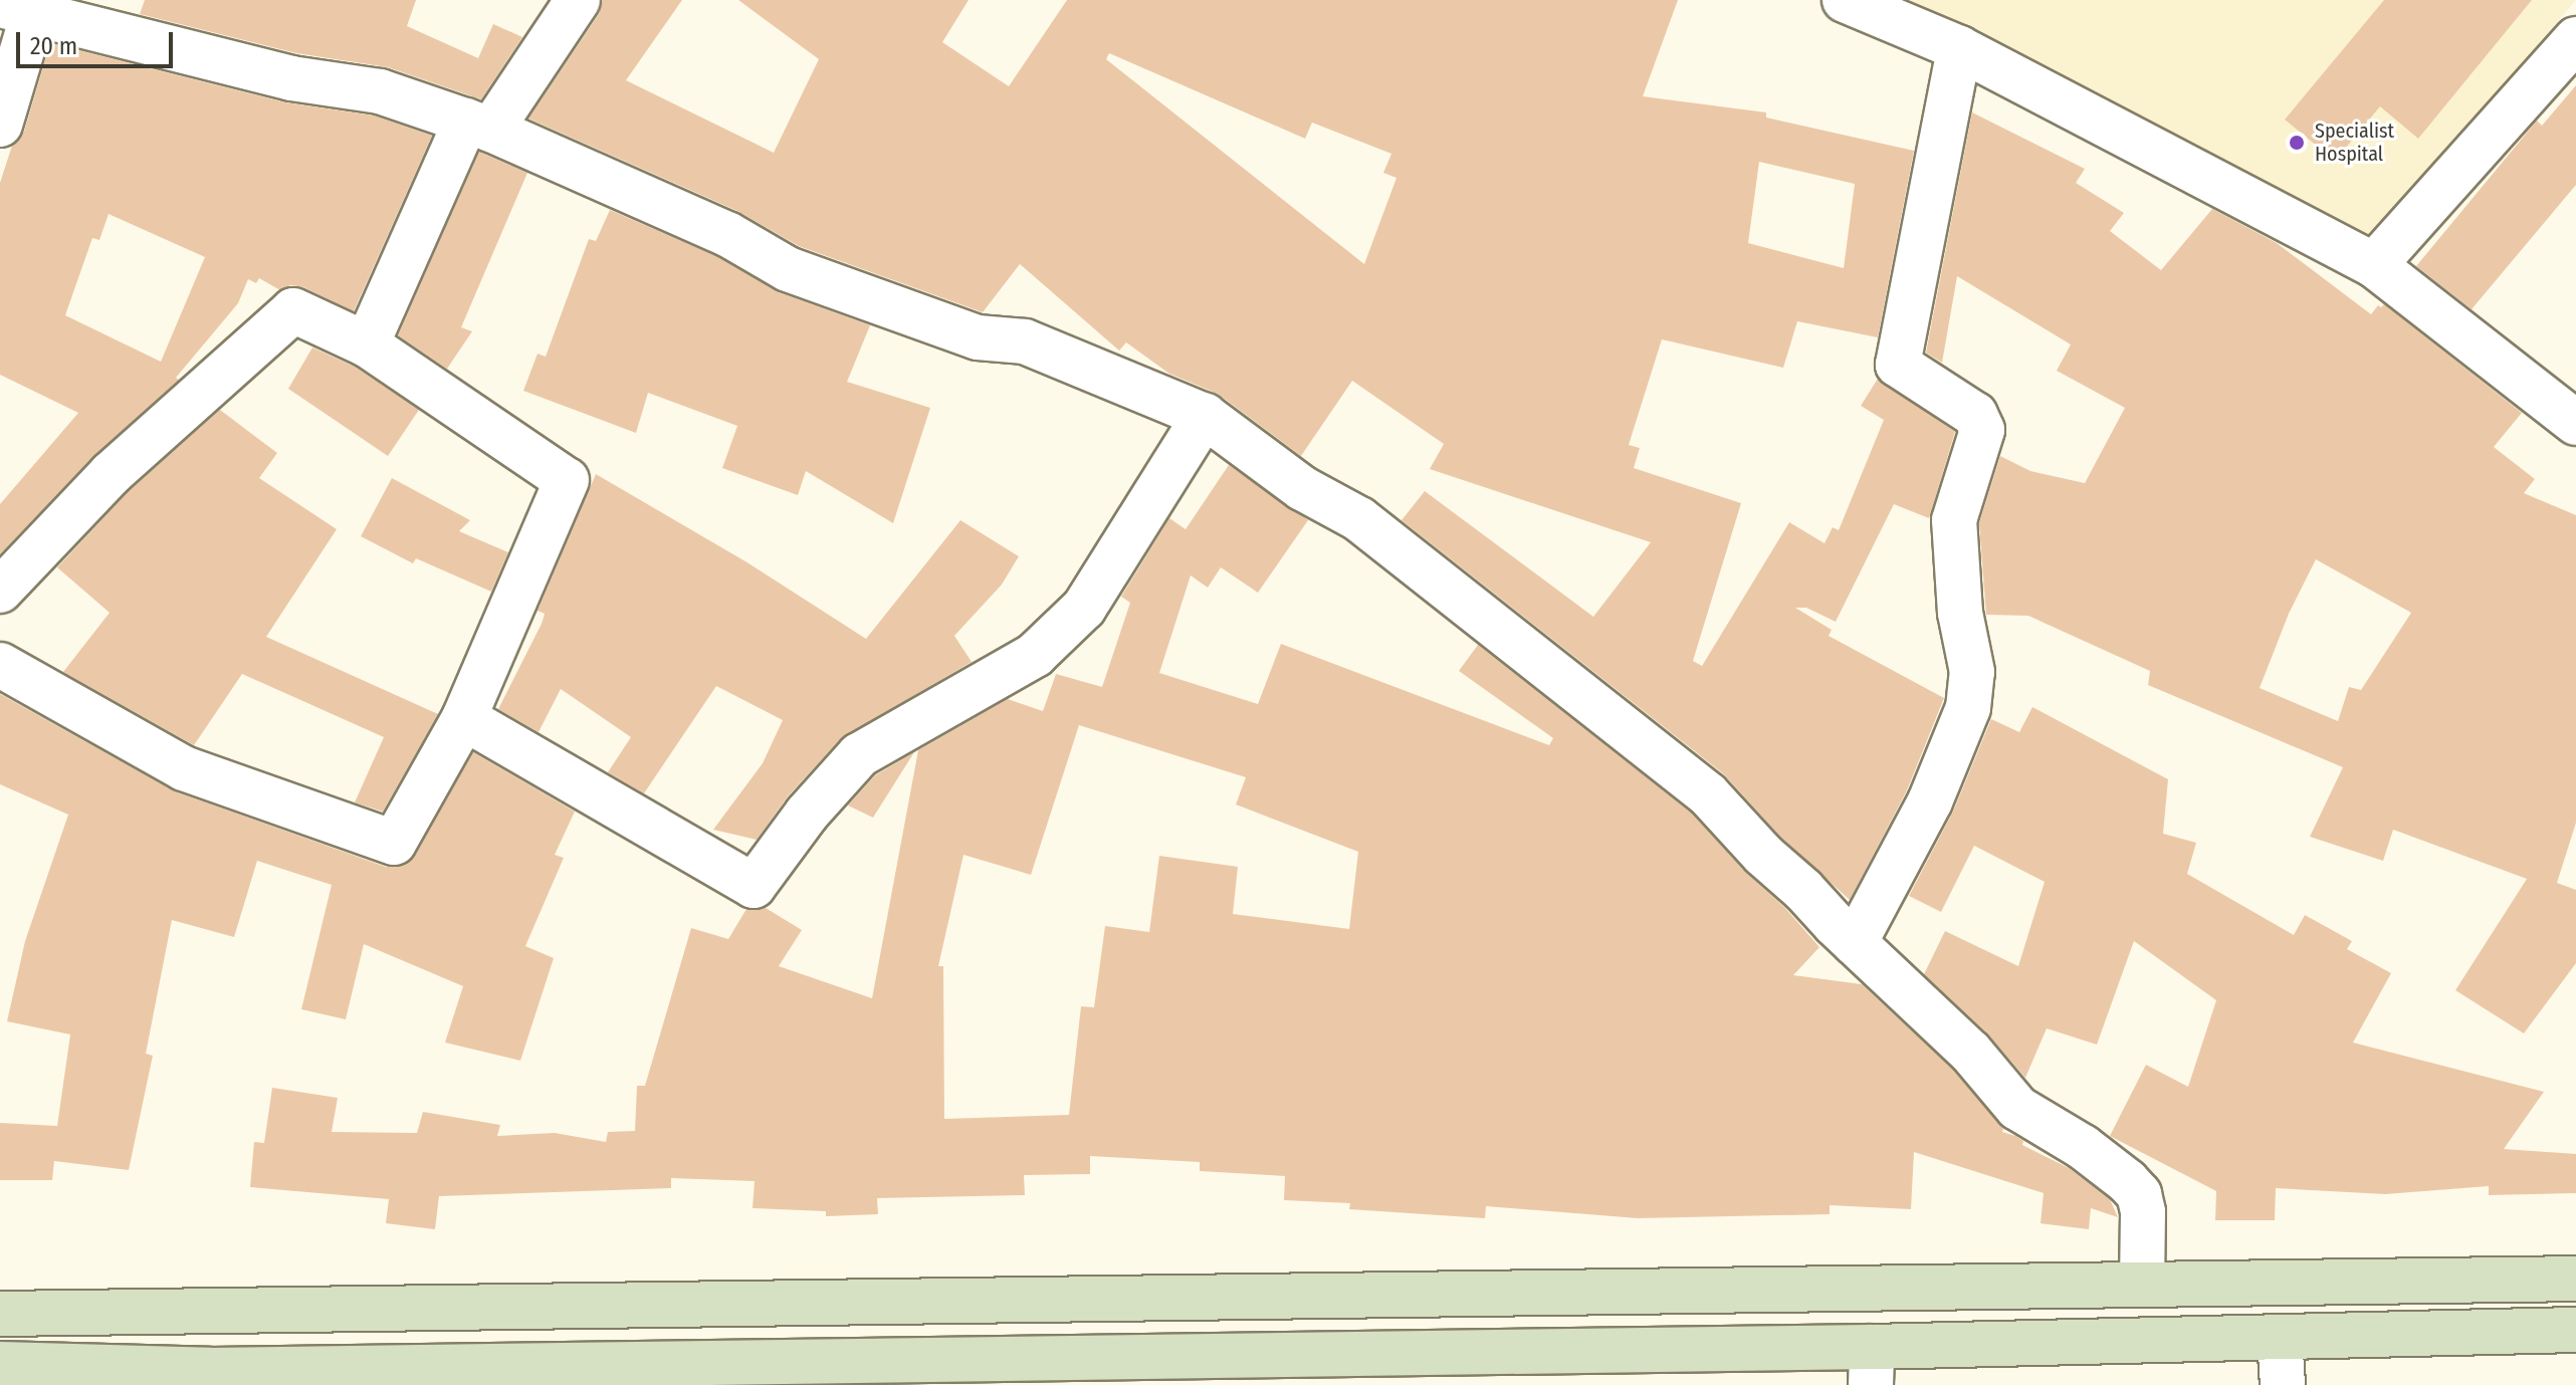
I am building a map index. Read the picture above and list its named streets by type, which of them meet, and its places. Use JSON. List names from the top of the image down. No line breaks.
{"places":["Specialist Hospital"],"scale_bar":"20 m"}
